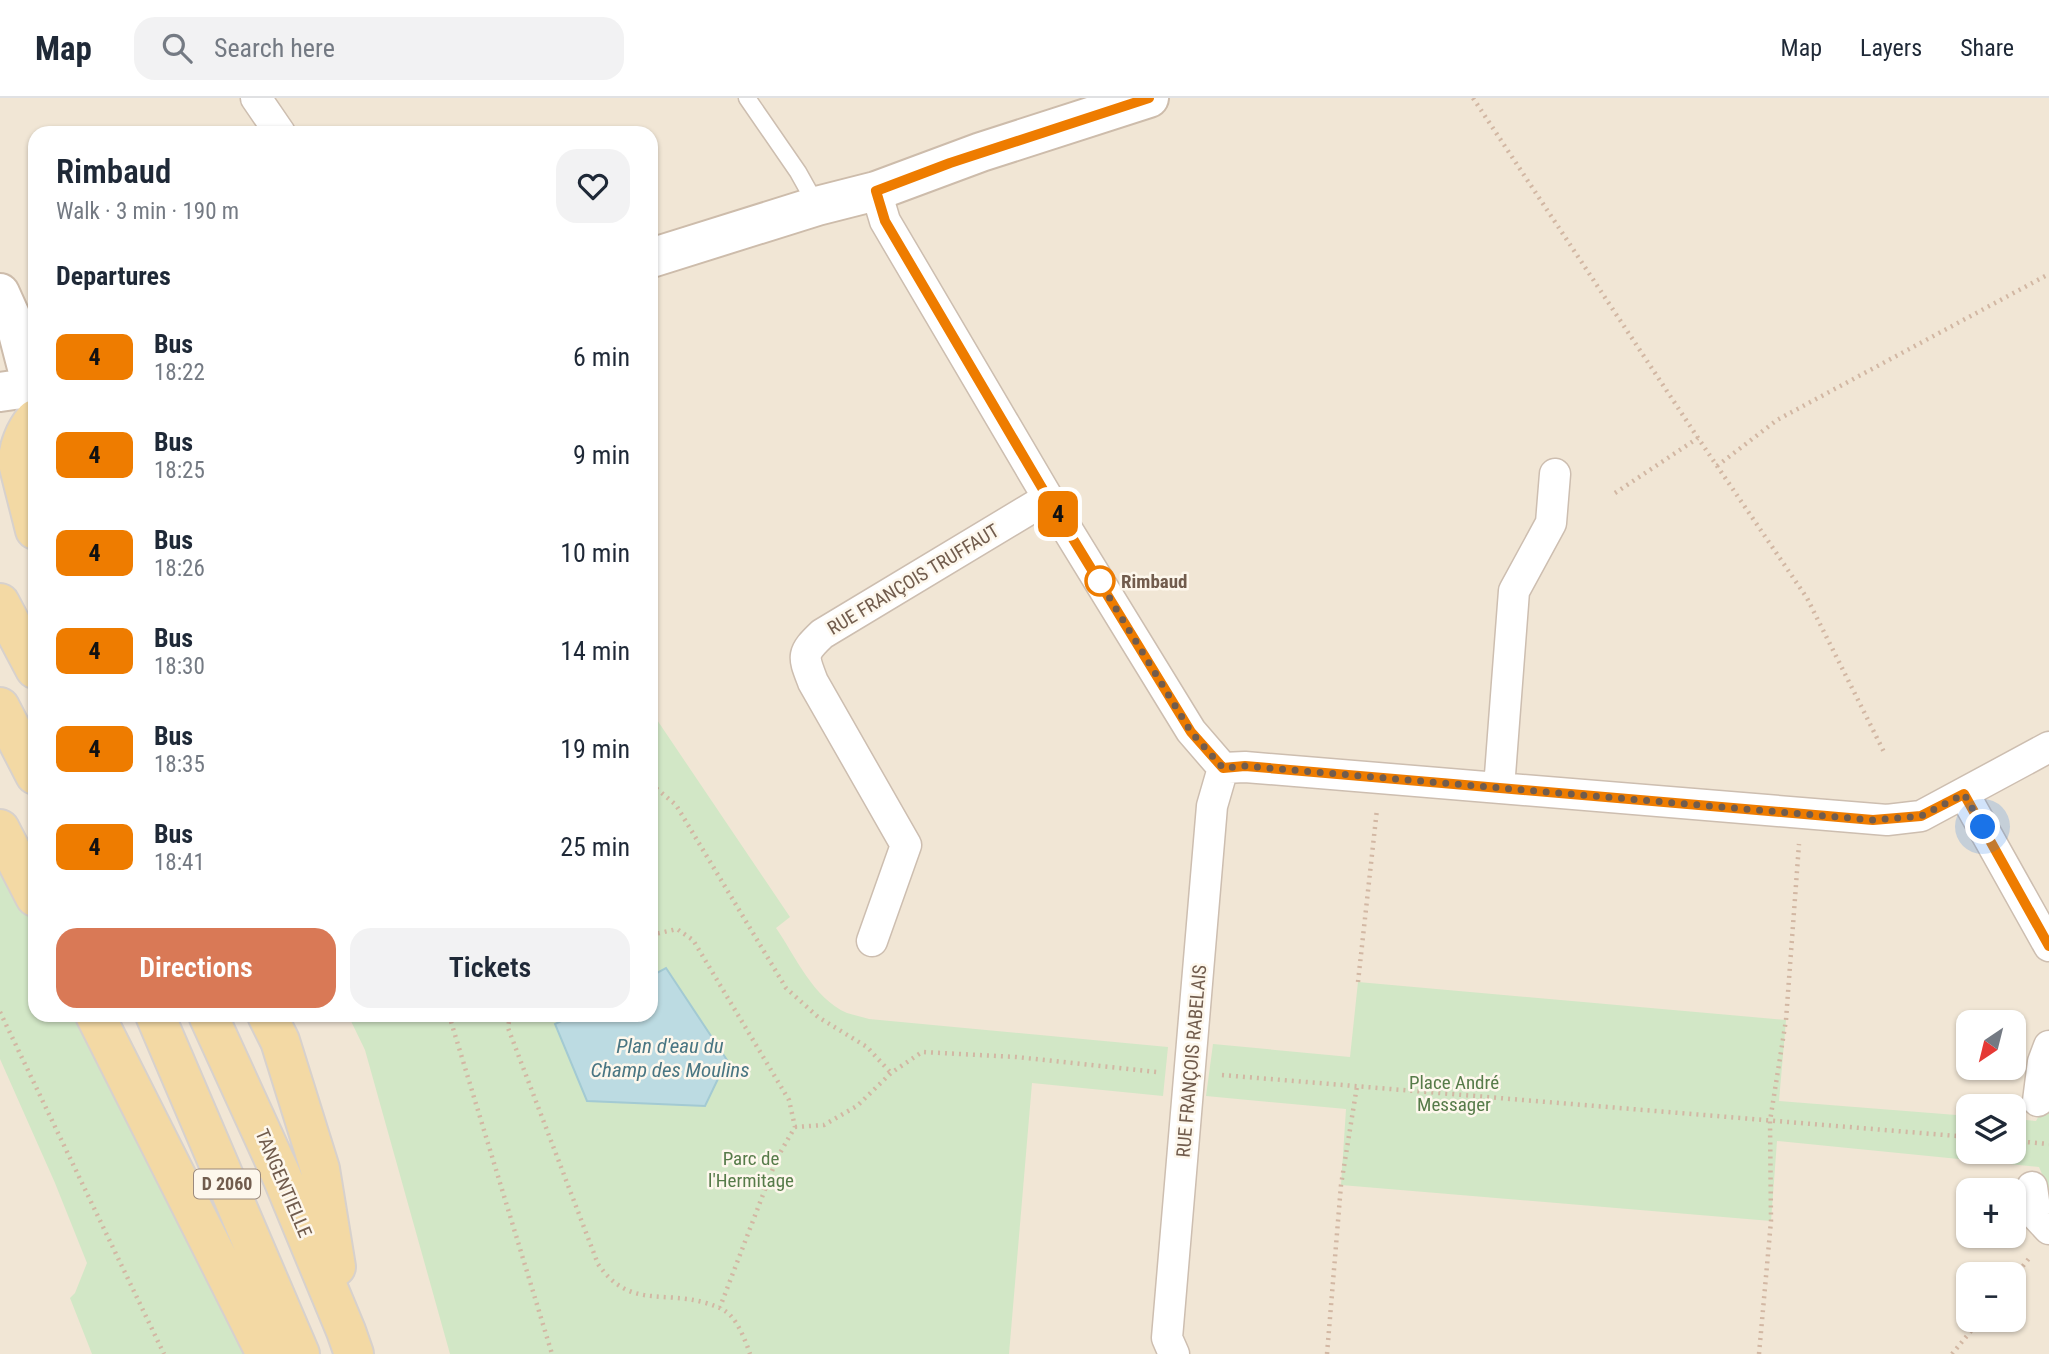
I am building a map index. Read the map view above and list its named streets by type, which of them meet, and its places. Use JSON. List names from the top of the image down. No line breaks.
{"streets":{"main road":["TANGENTIELLE","D 2060"],"street":["RUE FRANÇOIS TRUFFAUT","RUE FRANÇOIS RABELAIS"]},"water":["Plan d'eau du Champ des Moulins"],"parks":["Place André Messager","Parc de l'Hermitage"],"places":["Rimbaud"],"lines":["bus line 4"],"north":"bottom left","page":{"header":"Map","search":"Search here","nav":["Map","Layers","Share"],"on_map":"4","heading":[["Rimbaud","Walk · 3 min · 190 m"],"Departures"],"list":[{"mark":"4","name":"Bus","note":"18:22","value":"6 min"},{"mark":"4","name":"Bus","note":"18:25","value":"9 min"},{"mark":"4","name":"Bus","note":"18:26","value":"10 min"},{"mark":"4","name":"Bus","note":"18:30","value":"14 min"},{"mark":"4","name":"Bus","note":"18:35","value":"19 min"},{"mark":"4","name":"Bus","note":"18:41","value":"25 min"}],"buttons":["Directions","Tickets"],"map_buttons":["+","−"]}}
